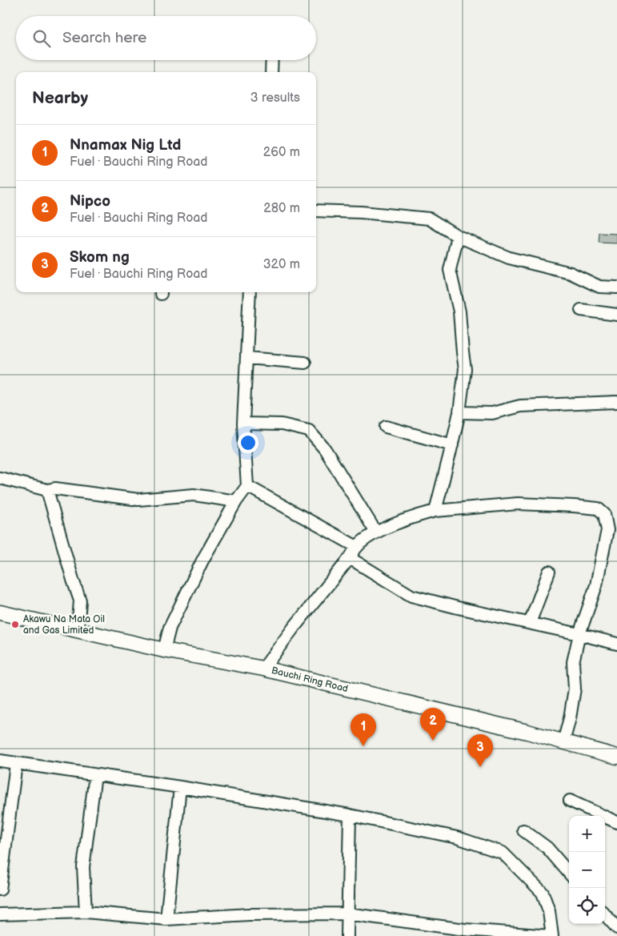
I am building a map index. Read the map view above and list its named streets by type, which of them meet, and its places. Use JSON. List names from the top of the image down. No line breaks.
{"streets":{"main road":["Bauchi Ring Road"]},"places":["Akawu Na Mata Oil and Gas Limited"],"page":{"search":"Search here","heading":["Nearby","3 results"],"list":[{"mark":"1","name":"Nnamax Nig Ltd","note":"Fuel · Bauchi Ring Road","value":"260 m"},{"mark":"2","name":"Nipco","note":"Fuel · Bauchi Ring Road","value":"280 m"},{"mark":"3","name":"Skom ng","note":"Fuel · Bauchi Ring Road","value":"320 m"}],"pins":["2","1","3"],"map_buttons":["+","−"]}}
